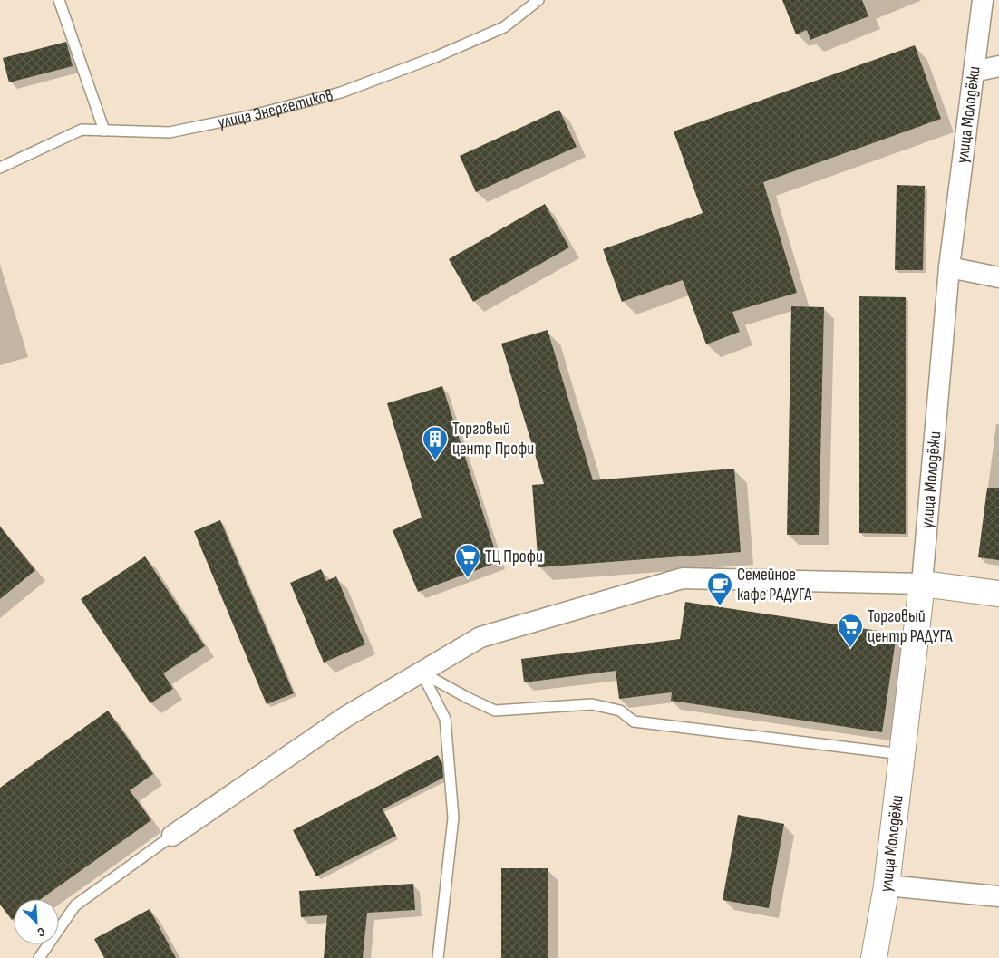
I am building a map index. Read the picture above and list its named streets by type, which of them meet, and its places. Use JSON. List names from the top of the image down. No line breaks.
{"streets":{"street":["улица Молодёжи"],"lane":["улица Энергетиков"]},"places":{"building":["Торговый центр Профи"],"supermarket":["ТЦ Профи","Торговый центр РАДУГА"],"cafe":["Семейное кафе РАДУГА"]},"north":"bottom right"}
